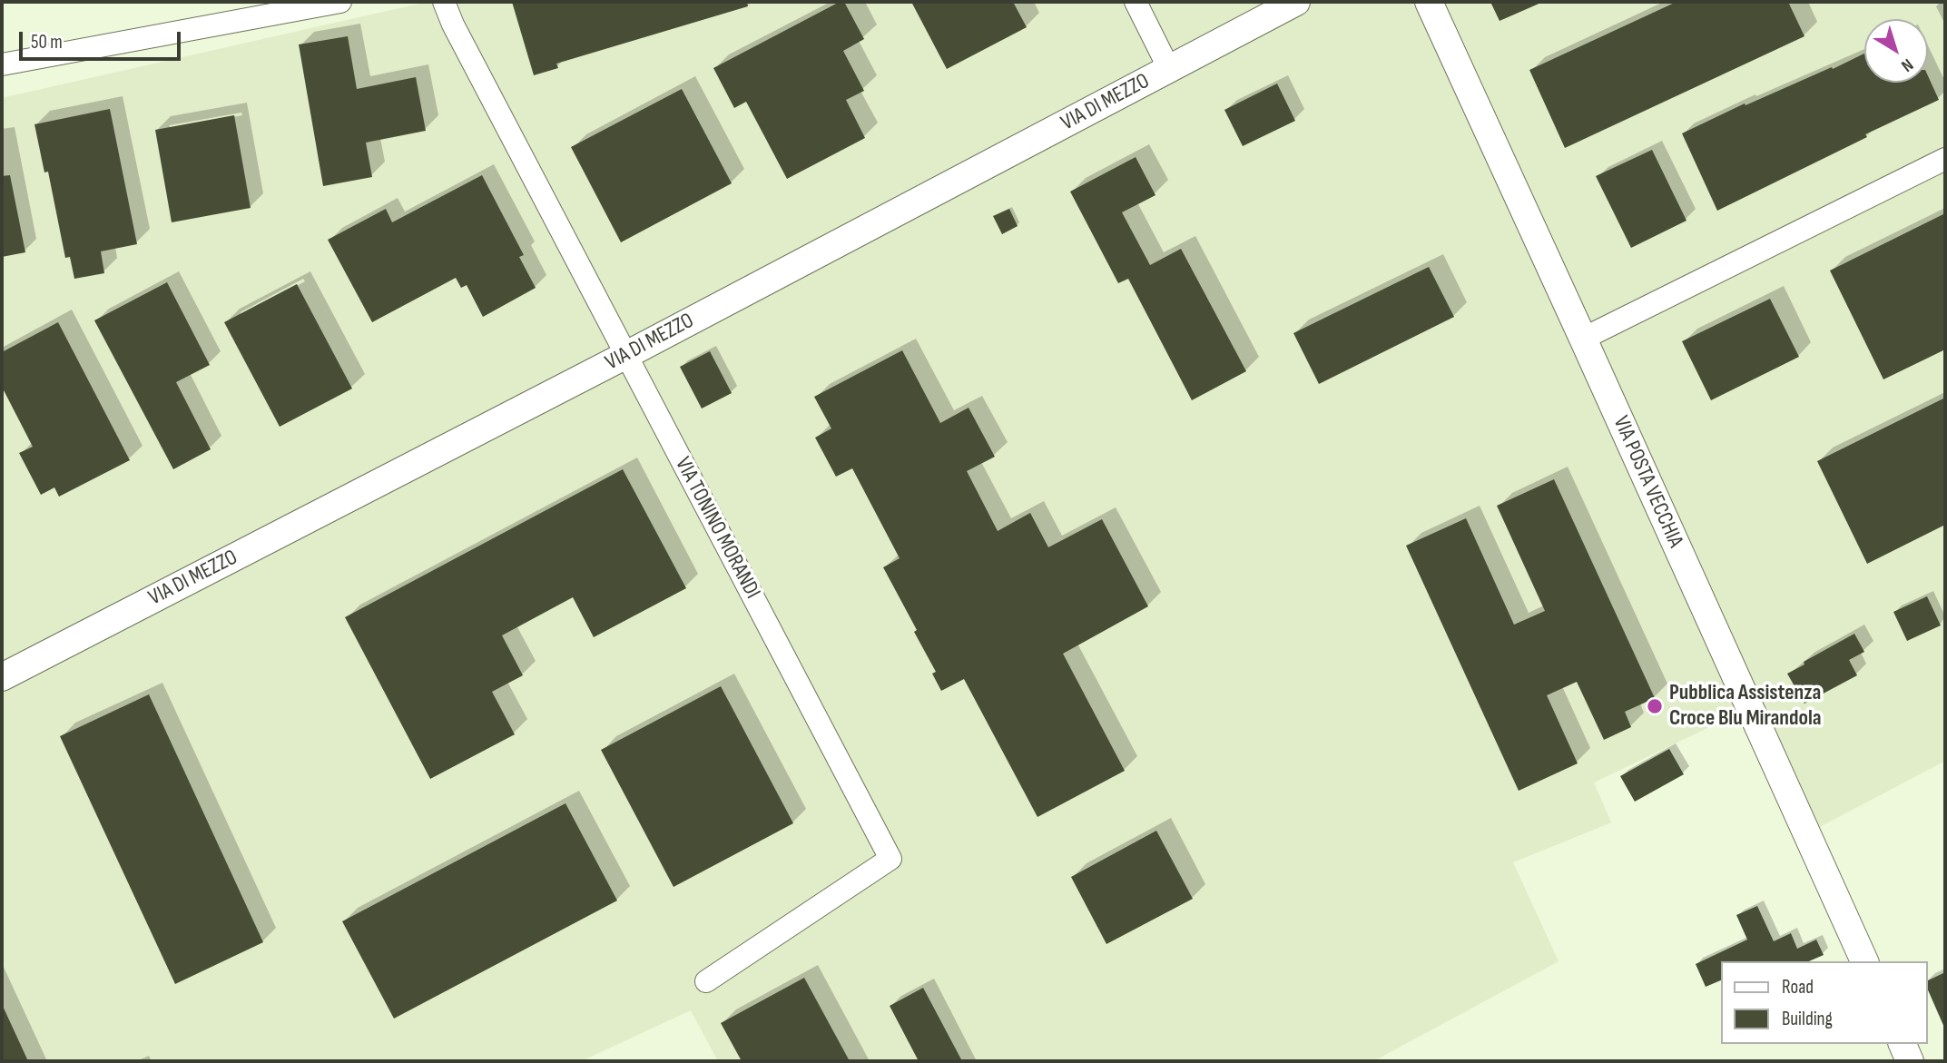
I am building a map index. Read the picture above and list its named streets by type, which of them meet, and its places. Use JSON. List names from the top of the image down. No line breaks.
{"streets":{"street":["VIA DI MEZZO","VIA POSTA VECCHIA","VIA TONINO MORANDI"]},"crossings":[["VIA DI MEZZO","VIA TONINO MORANDI"]],"places":["Pubblica Assistenza Croce Blu Mirandola"],"legend":["Road","Building"],"scale_bar":"50 m","north":"bottom right"}
